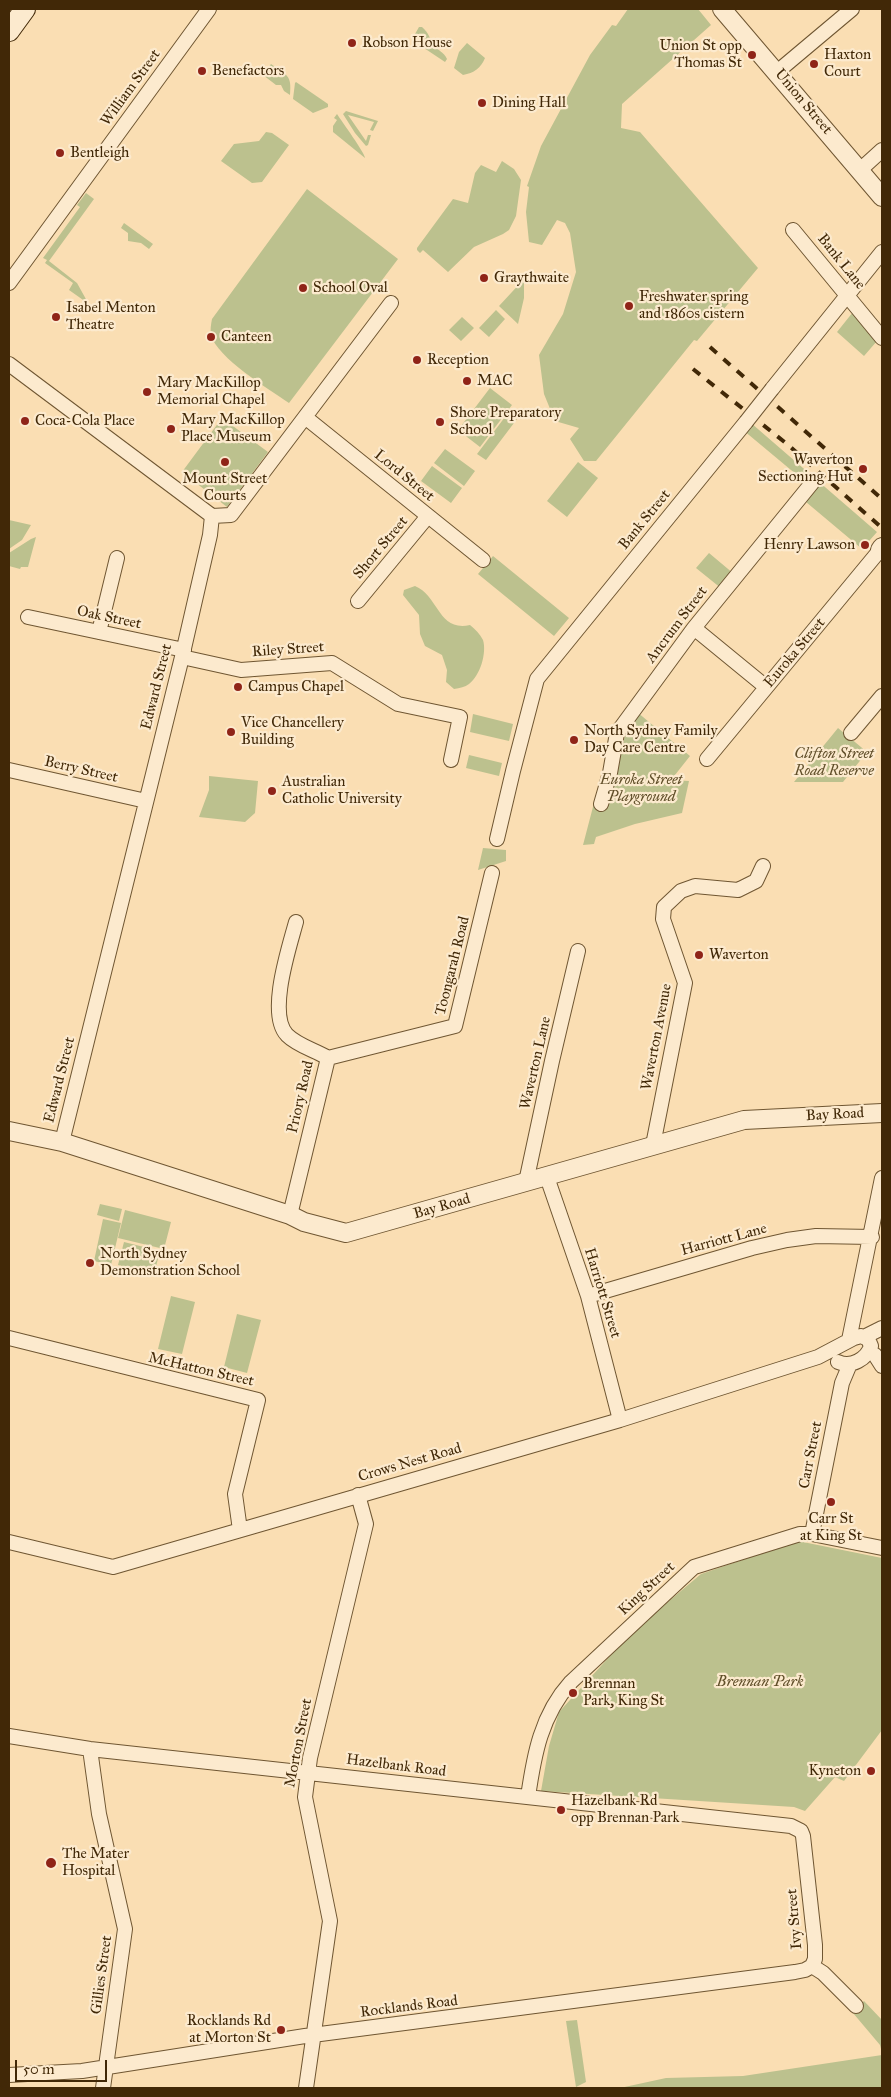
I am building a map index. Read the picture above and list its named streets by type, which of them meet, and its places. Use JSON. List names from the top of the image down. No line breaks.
{"streets":{"street":["William Street","Union Street","Bank Lane","Lord Street","Bank Street","Short Street","Oak Street","Ancrum Street","Riley Street","Euroka Street","Edward Street","Berry Street","Toongarah Road","Waverton Avenue","Waverton Lane","Priory Road","Bay Road","Harriott Lane","Harriott Street","McHatton Street","Carr Street","Crows Nest Road","King Street","Morton Street","Hazelbank Road","Ivy Street","Gillies Street","Rocklands Road"]},"crossings":[["Bank Lane","Bank Street"],["Lord Street","Short Street"],["Oak Street","Riley Street"],["Oak Street","Edward Street"],["Riley Street","Edward Street"],["Edward Street","Berry Street"],["Edward Street","Bay Road"],["Toongarah Road","Priory Road"],["Waverton Avenue","Bay Road"],["Waverton Lane","Bay Road"],["Priory Road","Bay Road"],["Bay Road","Harriott Street"],["Harriott Lane","Harriott Street"],["Harriott Street","Crows Nest Road"],["McHatton Street","Crows Nest Road"],["Carr Street","Crows Nest Road"],["Carr Street","King Street"],["Crows Nest Road","Morton Street"],["King Street","Hazelbank Road"],["Morton Street","Hazelbank Road"],["Morton Street","Rocklands Road"],["Hazelbank Road","Ivy Street"],["Hazelbank Road","Gillies Street"],["Ivy Street","Rocklands Road"],["Gillies Street","Rocklands Road"]],"parks":["Clifton Street Road Reserve","Euroka Street Playground","Brennan Park"],"places":["Robson House","Union St opp Thomas St","Haxton Court","Benefactors","Dining Hall","Bentleigh","Graythwaite","School Oval","Freshwater spring and 1860s cistern","Isabel Menton Theatre","Canteen","Reception","MAC","Mary MacKillop Memorial Chapel","Coca-Cola Place","Shore Preparatory School","Mary MacKillop Place Museum","Mount Street Courts","Waverton Sectioning Hut","Henry Lawson","Campus Chapel","Vice Chancellery Building","North Sydney Family Day Care Centre","Australian Catholic University","Waverton","North Sydney Demonstration School","Carr St at King St","Brennan Park, King St","Kyneton","Hazelbank Rd opp Brennan Park","The Mater Hospital","Rocklands Rd at Morton St"],"scale_bar":"50 m"}
